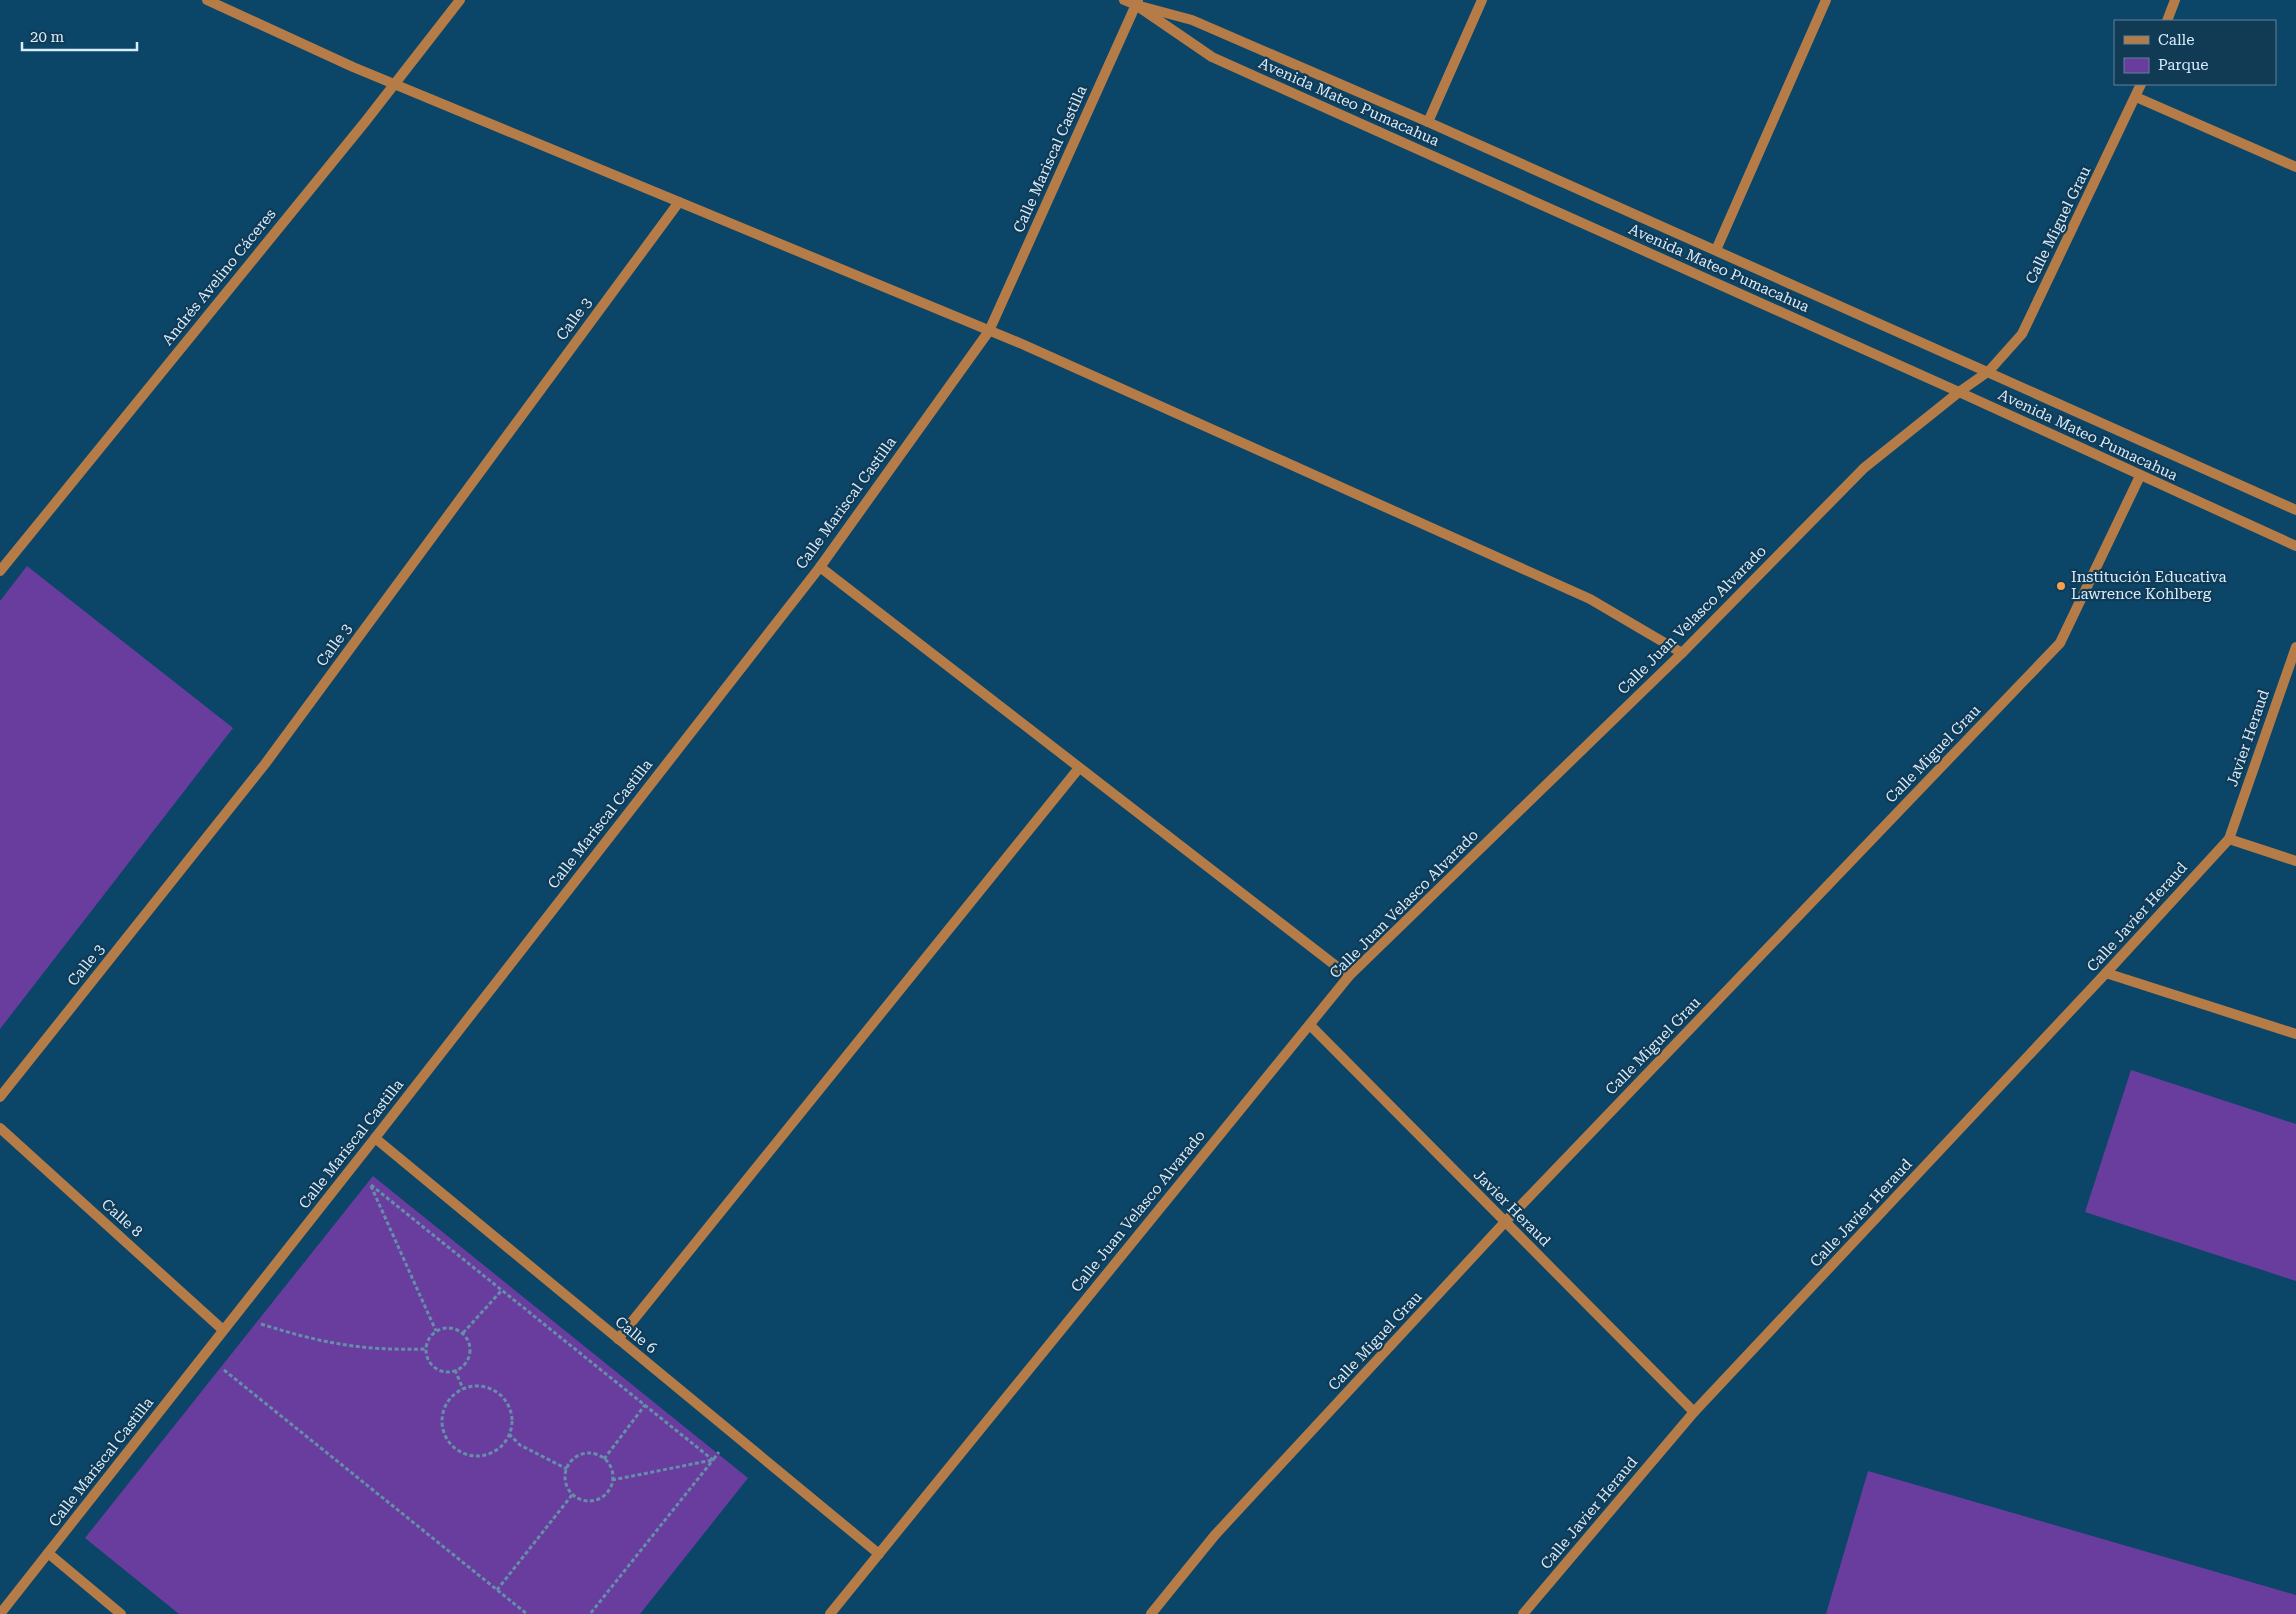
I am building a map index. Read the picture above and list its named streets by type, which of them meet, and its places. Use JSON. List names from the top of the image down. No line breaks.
{"streets":{"street":["Avenida Mateo Pumacahua","Calle Mariscal Castilla","Calle Miguel Grau","Andrés Avelino Cáceres","Calle 3","Calle Juan Velasco Alvarado","Javier Heraud","Calle Javier Heraud","Calle 8","Calle 6"]},"crossings":[["Avenida Mateo Pumacahua","Calle Mariscal Castilla"],["Avenida Mateo Pumacahua","Calle Miguel Grau"],["Avenida Mateo Pumacahua","Calle Juan Velasco Alvarado"],["Calle Mariscal Castilla","Calle 8"],["Calle Mariscal Castilla","Calle 6"],["Calle Miguel Grau","Calle Juan Velasco Alvarado"],["Calle Miguel Grau","Javier Heraud"],["Calle Juan Velasco Alvarado","Javier Heraud"],["Calle Juan Velasco Alvarado","Calle 6"],["Javier Heraud","Calle Javier Heraud"]],"places":["Institución Educativa Lawrence Kohlberg"],"legend":["Calle","Parque"],"scale_bar":"20 m"}
